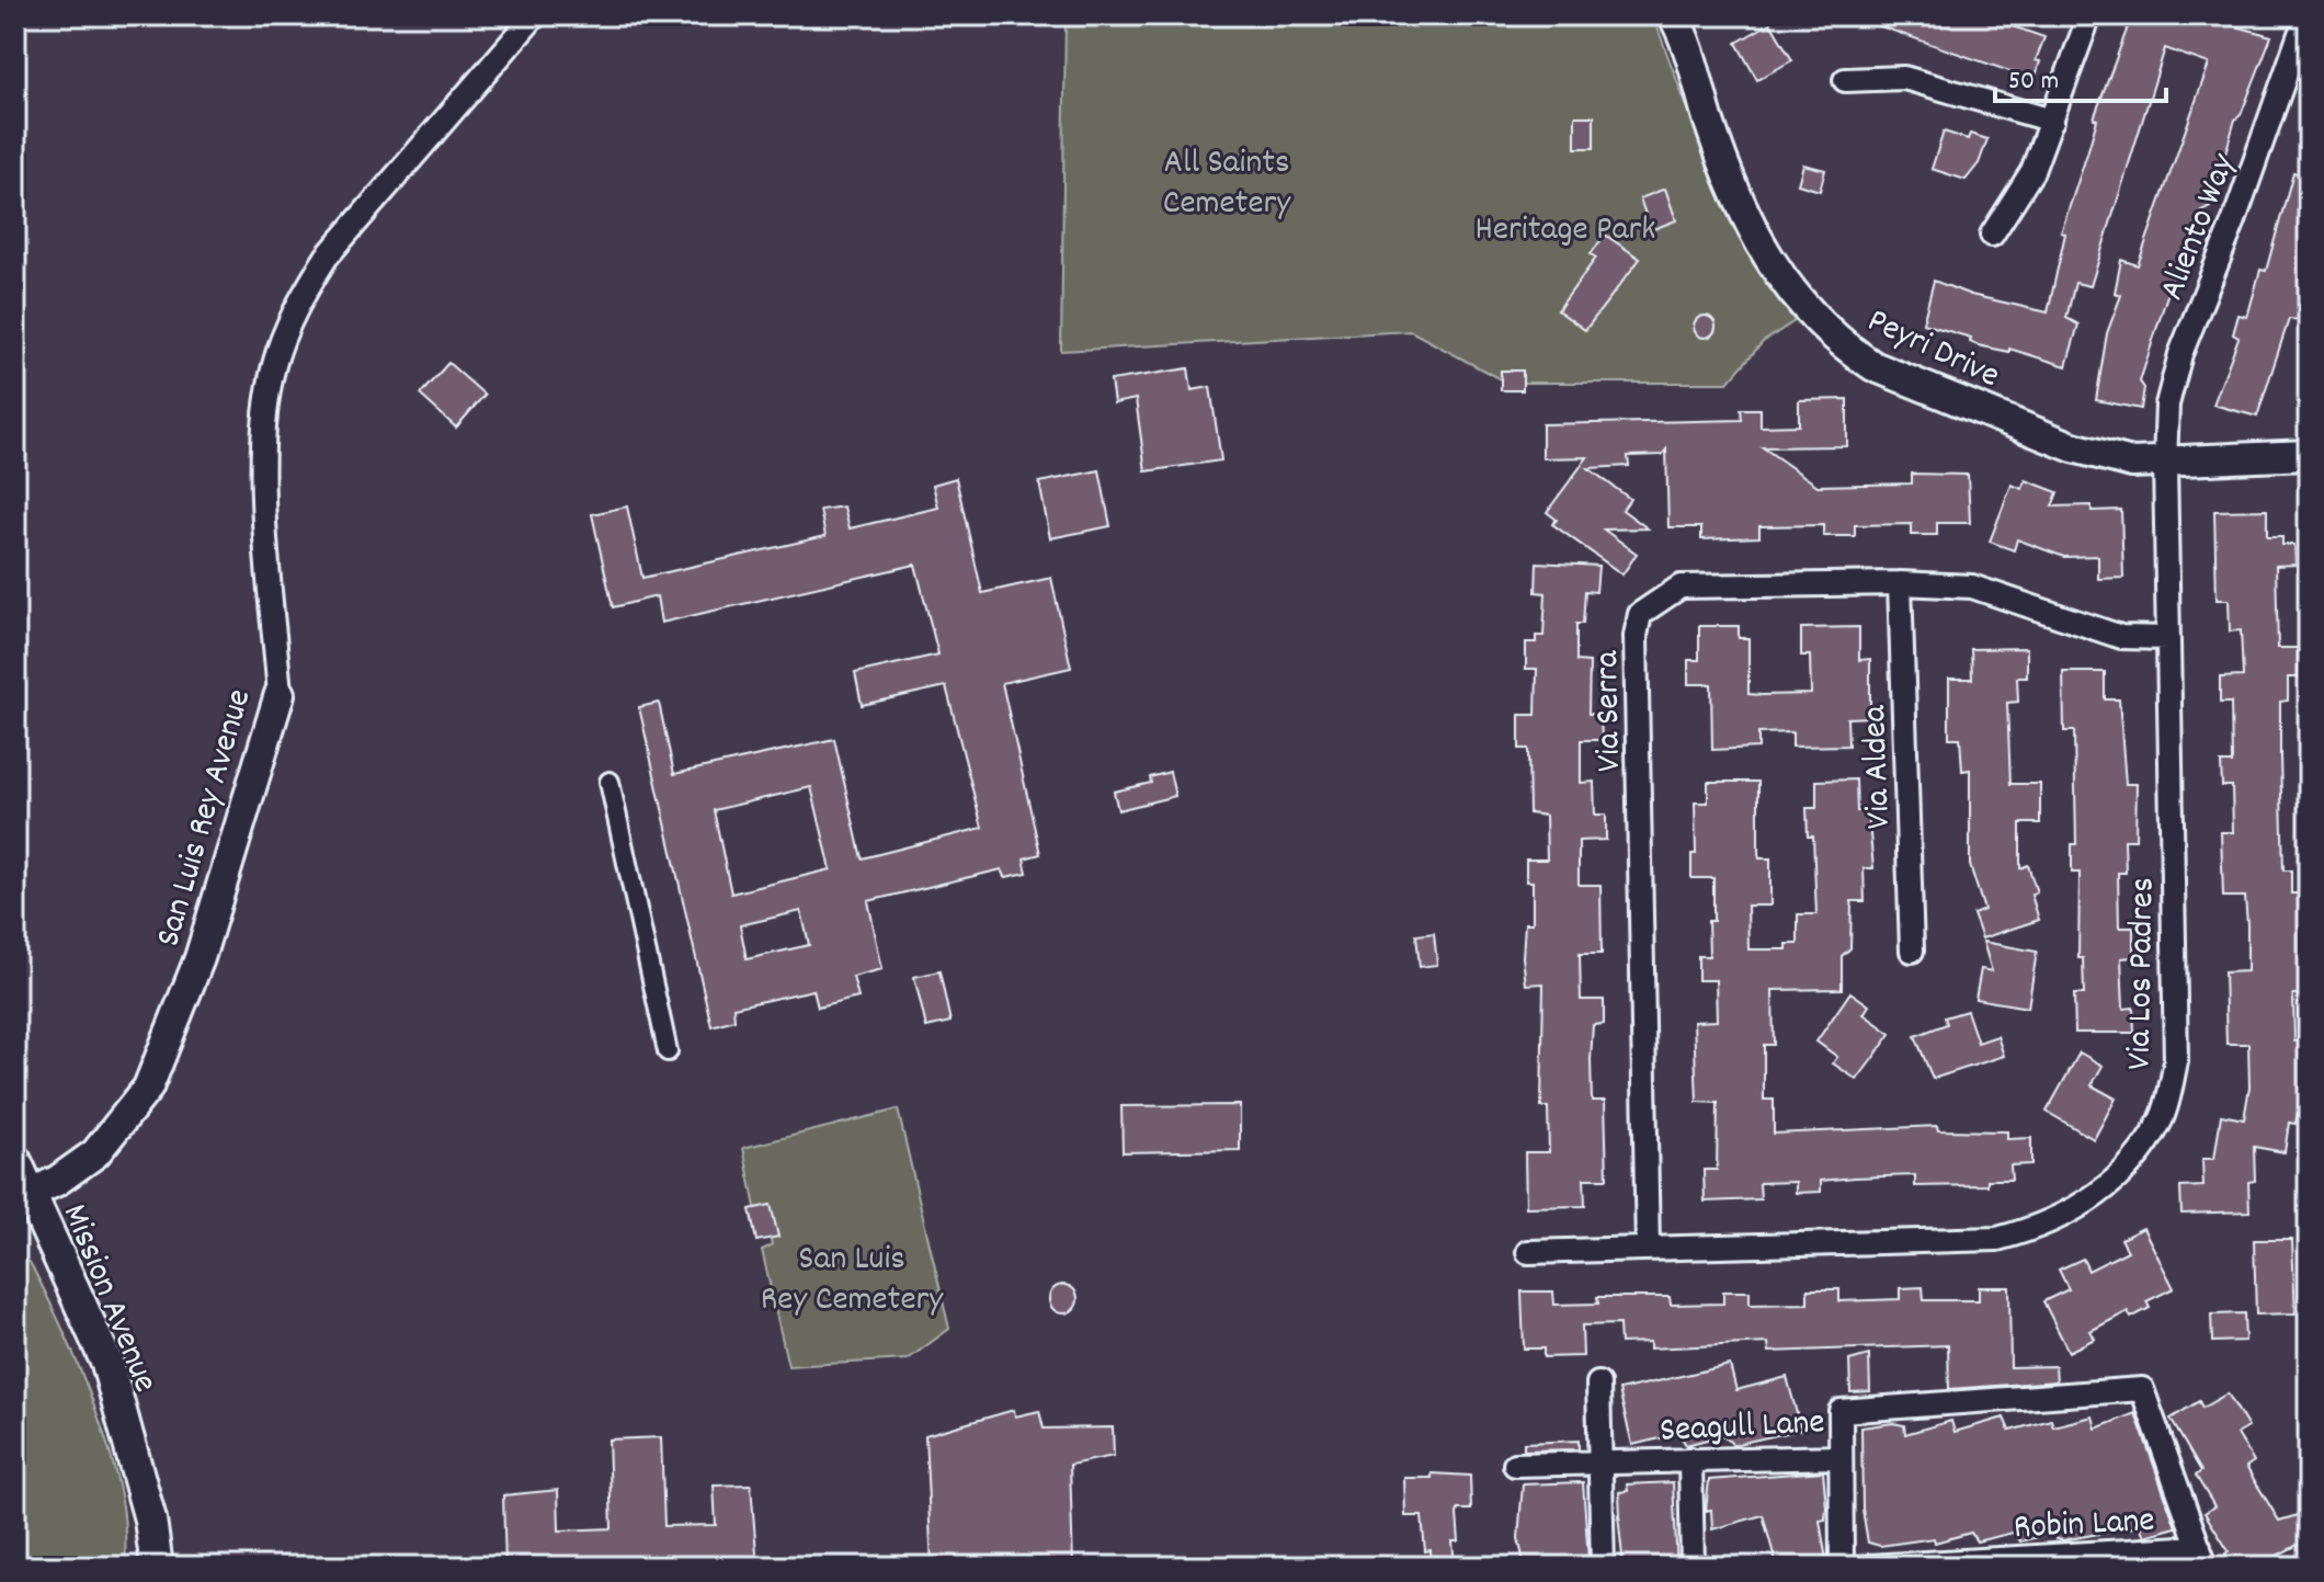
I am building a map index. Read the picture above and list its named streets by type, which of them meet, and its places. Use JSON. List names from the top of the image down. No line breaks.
{"streets":{"main road":["Mission Avenue"],"street":["Aliento Way","Peyri Drive","Via Serra","Via Aldea","San Luis Rey Avenue","Via Los Padres","Seagull Lane","Robin Lane"]},"crossings":[["Aliento Way","Peyri Drive"],["Aliento Way","Via Los Padres"],["Peyri Drive","Via Los Padres"],["Via Serra","Via Aldea"],["Via Serra","Via Los Padres"],["San Luis Rey Avenue","Mission Avenue"],["Seagull Lane","Robin Lane"]],"parks":["All Saints Cemetery","Heritage Park","San Luis Rey Cemetery"],"scale_bar":"50 m"}
